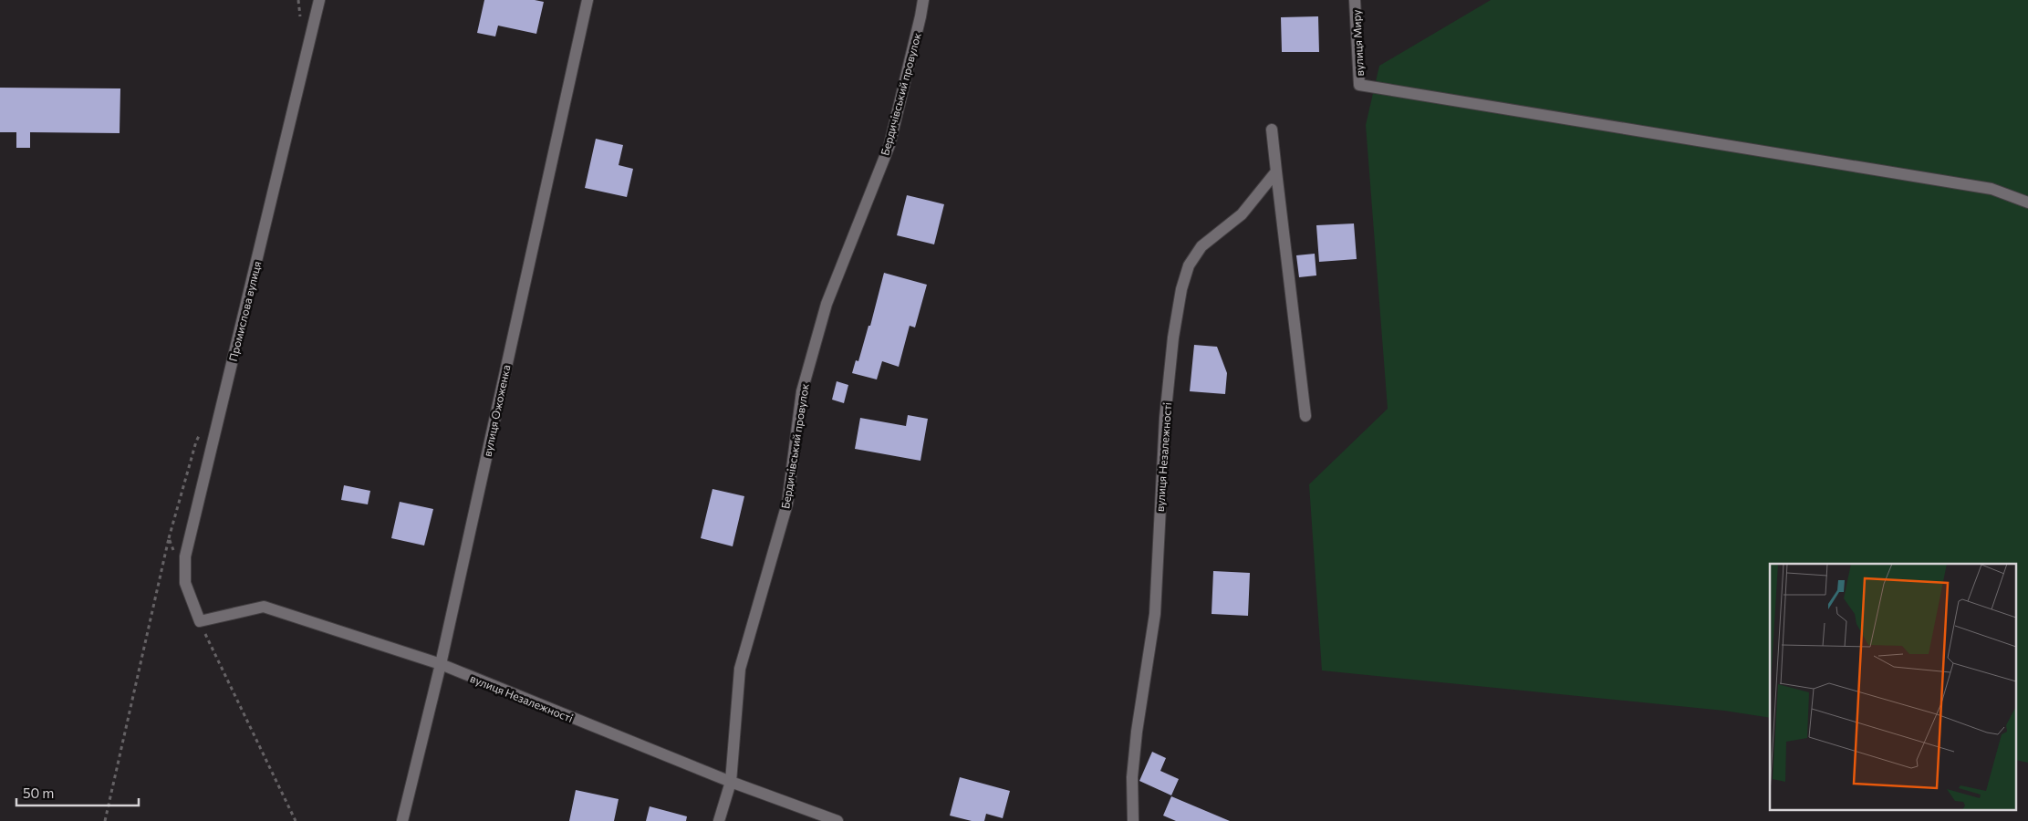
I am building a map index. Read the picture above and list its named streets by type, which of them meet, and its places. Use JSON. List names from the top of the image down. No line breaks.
{"streets":{"street":["вулиця Миру","Бердичівський провулок","Промислова вулиця","вулиця Ожоженка","вулиця Незалежності"]},"crossings":[["Бердичівський провулок","вулиця Незалежності"],["Промислова вулиця","вулиця Незалежності"],["вулиця Ожоженка","вулиця Незалежності"]],"scale_bar":"50 m"}
